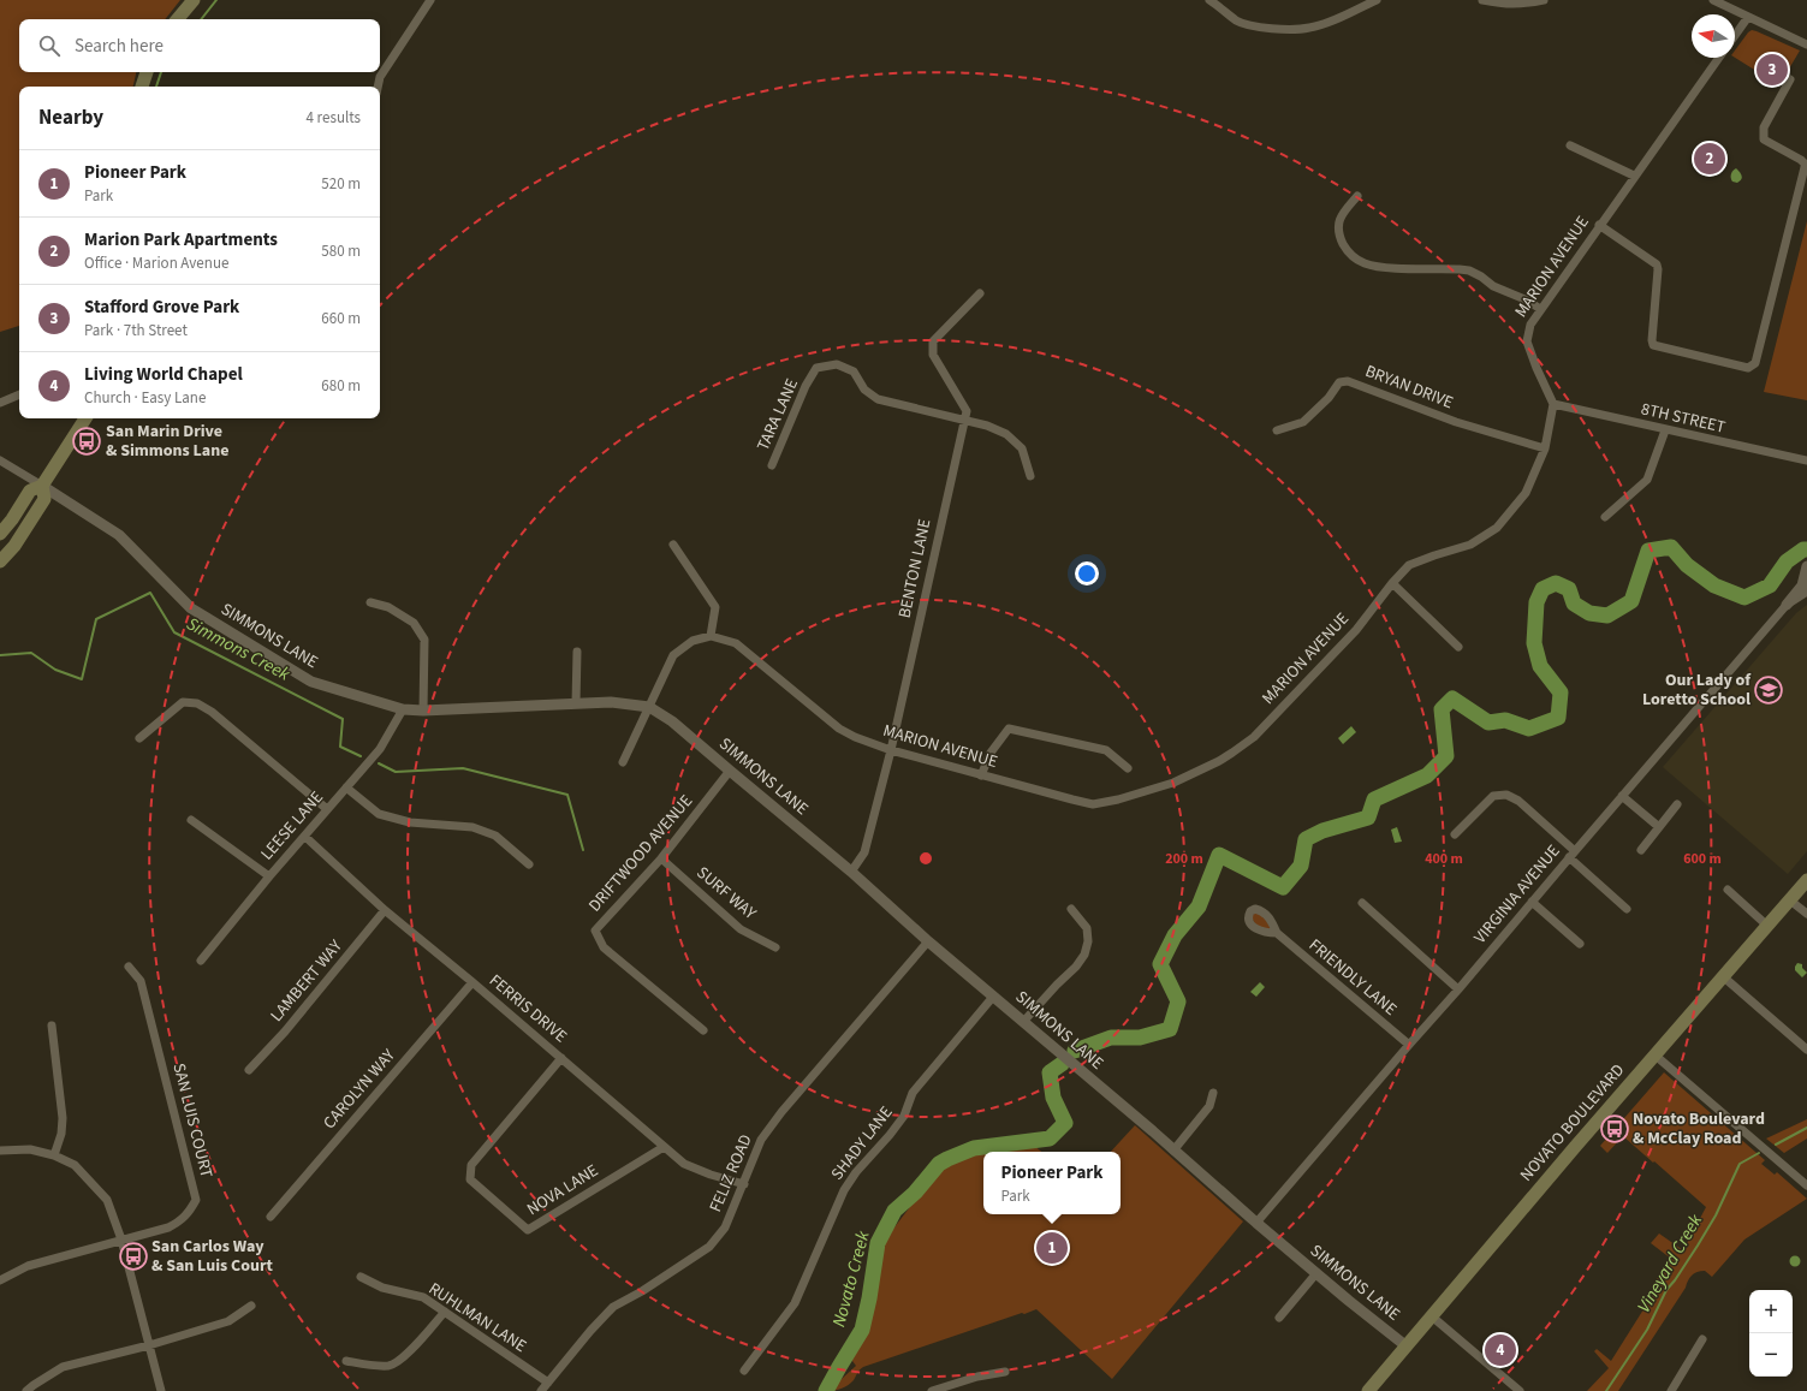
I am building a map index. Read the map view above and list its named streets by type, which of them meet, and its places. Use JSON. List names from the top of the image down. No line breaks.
{"streets":{"main road":["NOVATO BOULEVARD"],"street":["MARION AVENUE","BRYAN DRIVE","TARA LANE","8TH STREET","BENTON LANE","SIMMONS LANE","LEESE LANE","DRIFTWOOD AVENUE","SURF WAY","VIRGINIA AVENUE","FRIENDLY LANE","LAMBERT WAY","FERRIS DRIVE","CAROLYN WAY","SAN LUIS COURT","SHADY LANE","FELIZ ROAD","NOVA LANE","RUHLMAN LANE"]},"crossings":[["MARION AVENUE","BRYAN DRIVE"],["MARION AVENUE","8TH STREET"],["MARION AVENUE","BENTON LANE"],["TARA LANE","BENTON LANE"],["BENTON LANE","SIMMONS LANE"],["SIMMONS LANE","LEESE LANE"],["SIMMONS LANE","DRIFTWOOD AVENUE"],["SIMMONS LANE","VIRGINIA AVENUE"],["SIMMONS LANE","NOVATO BOULEVARD"],["SIMMONS LANE","SHADY LANE"],["SIMMONS LANE","FELIZ ROAD"],["LEESE LANE","FERRIS DRIVE"],["DRIFTWOOD AVENUE","SURF WAY"],["VIRGINIA AVENUE","FRIENDLY LANE"],["LAMBERT WAY","FERRIS DRIVE"],["FERRIS DRIVE","CAROLYN WAY"],["FERRIS DRIVE","FELIZ ROAD"],["FERRIS DRIVE","NOVA LANE"],["FELIZ ROAD","RUHLMAN LANE"]],"water":["Simmons Creek","Vineyard Creek","Novato Creek"],"places":{"bus stop":["San Marin Drive & Simmons Lane","Novato Boulevard & McClay Road","San Carlos Way & San Luis Court"],"school or university":["Our Lady of Loretto School"]},"north":"left","page":{"search":"Search here","pins":["3","2","1","4"],"heading":["Nearby","4 results"],"list":[{"mark":"1","name":"Pioneer Park","note":"Park","value":"520 m"},{"mark":"2","name":"Marion Park Apartments","note":"Office · Marion Avenue","value":"580 m"},{"mark":"3","name":"Stafford Grove Park","note":"Park · 7th Street","value":"660 m"},{"mark":"4","name":"Living World Chapel","note":"Church · Easy Lane","value":"680 m"}],"popup":["Pioneer Park","Park"],"map_buttons":["+","−"]},"rings":["200 m","400 m","600 m"]}
